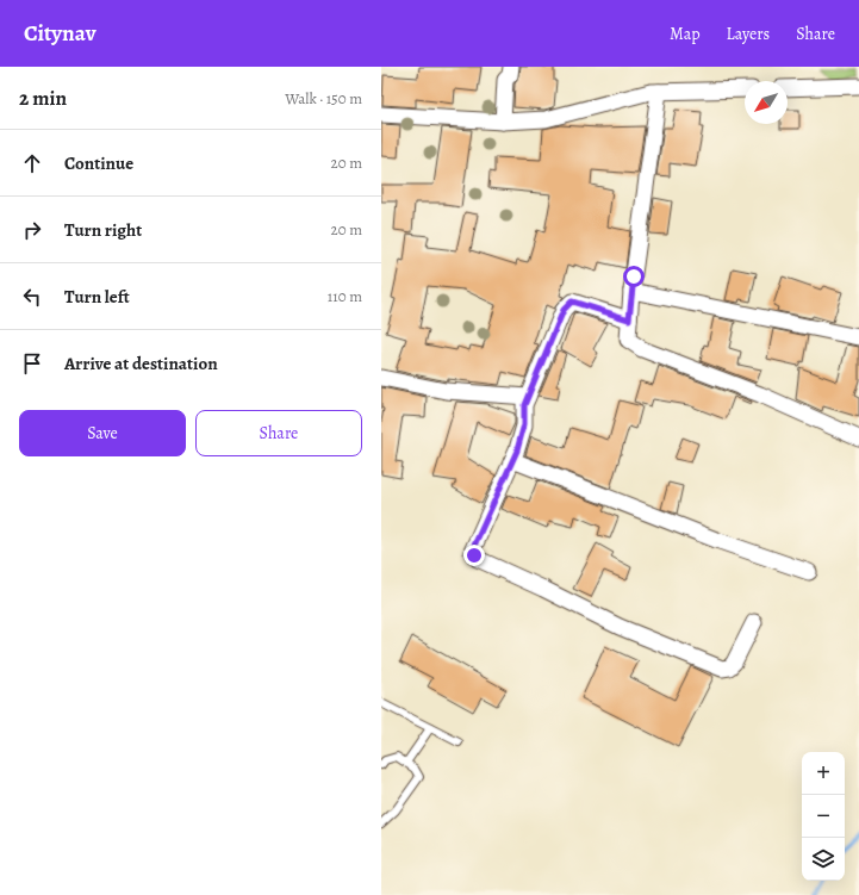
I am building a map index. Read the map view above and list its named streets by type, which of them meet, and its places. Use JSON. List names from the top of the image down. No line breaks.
{"north":"bottom left","page":{"header":"Citynav","nav":["Map","Layers","Share"],"heading":["2 min","Walk · 150 m"],"list":[["Continue","20 m"],["Turn right","20 m"],["Turn left","110 m"],"Arrive at destination"],"buttons":["Save","Share"],"map_buttons":["+","−"]}}
